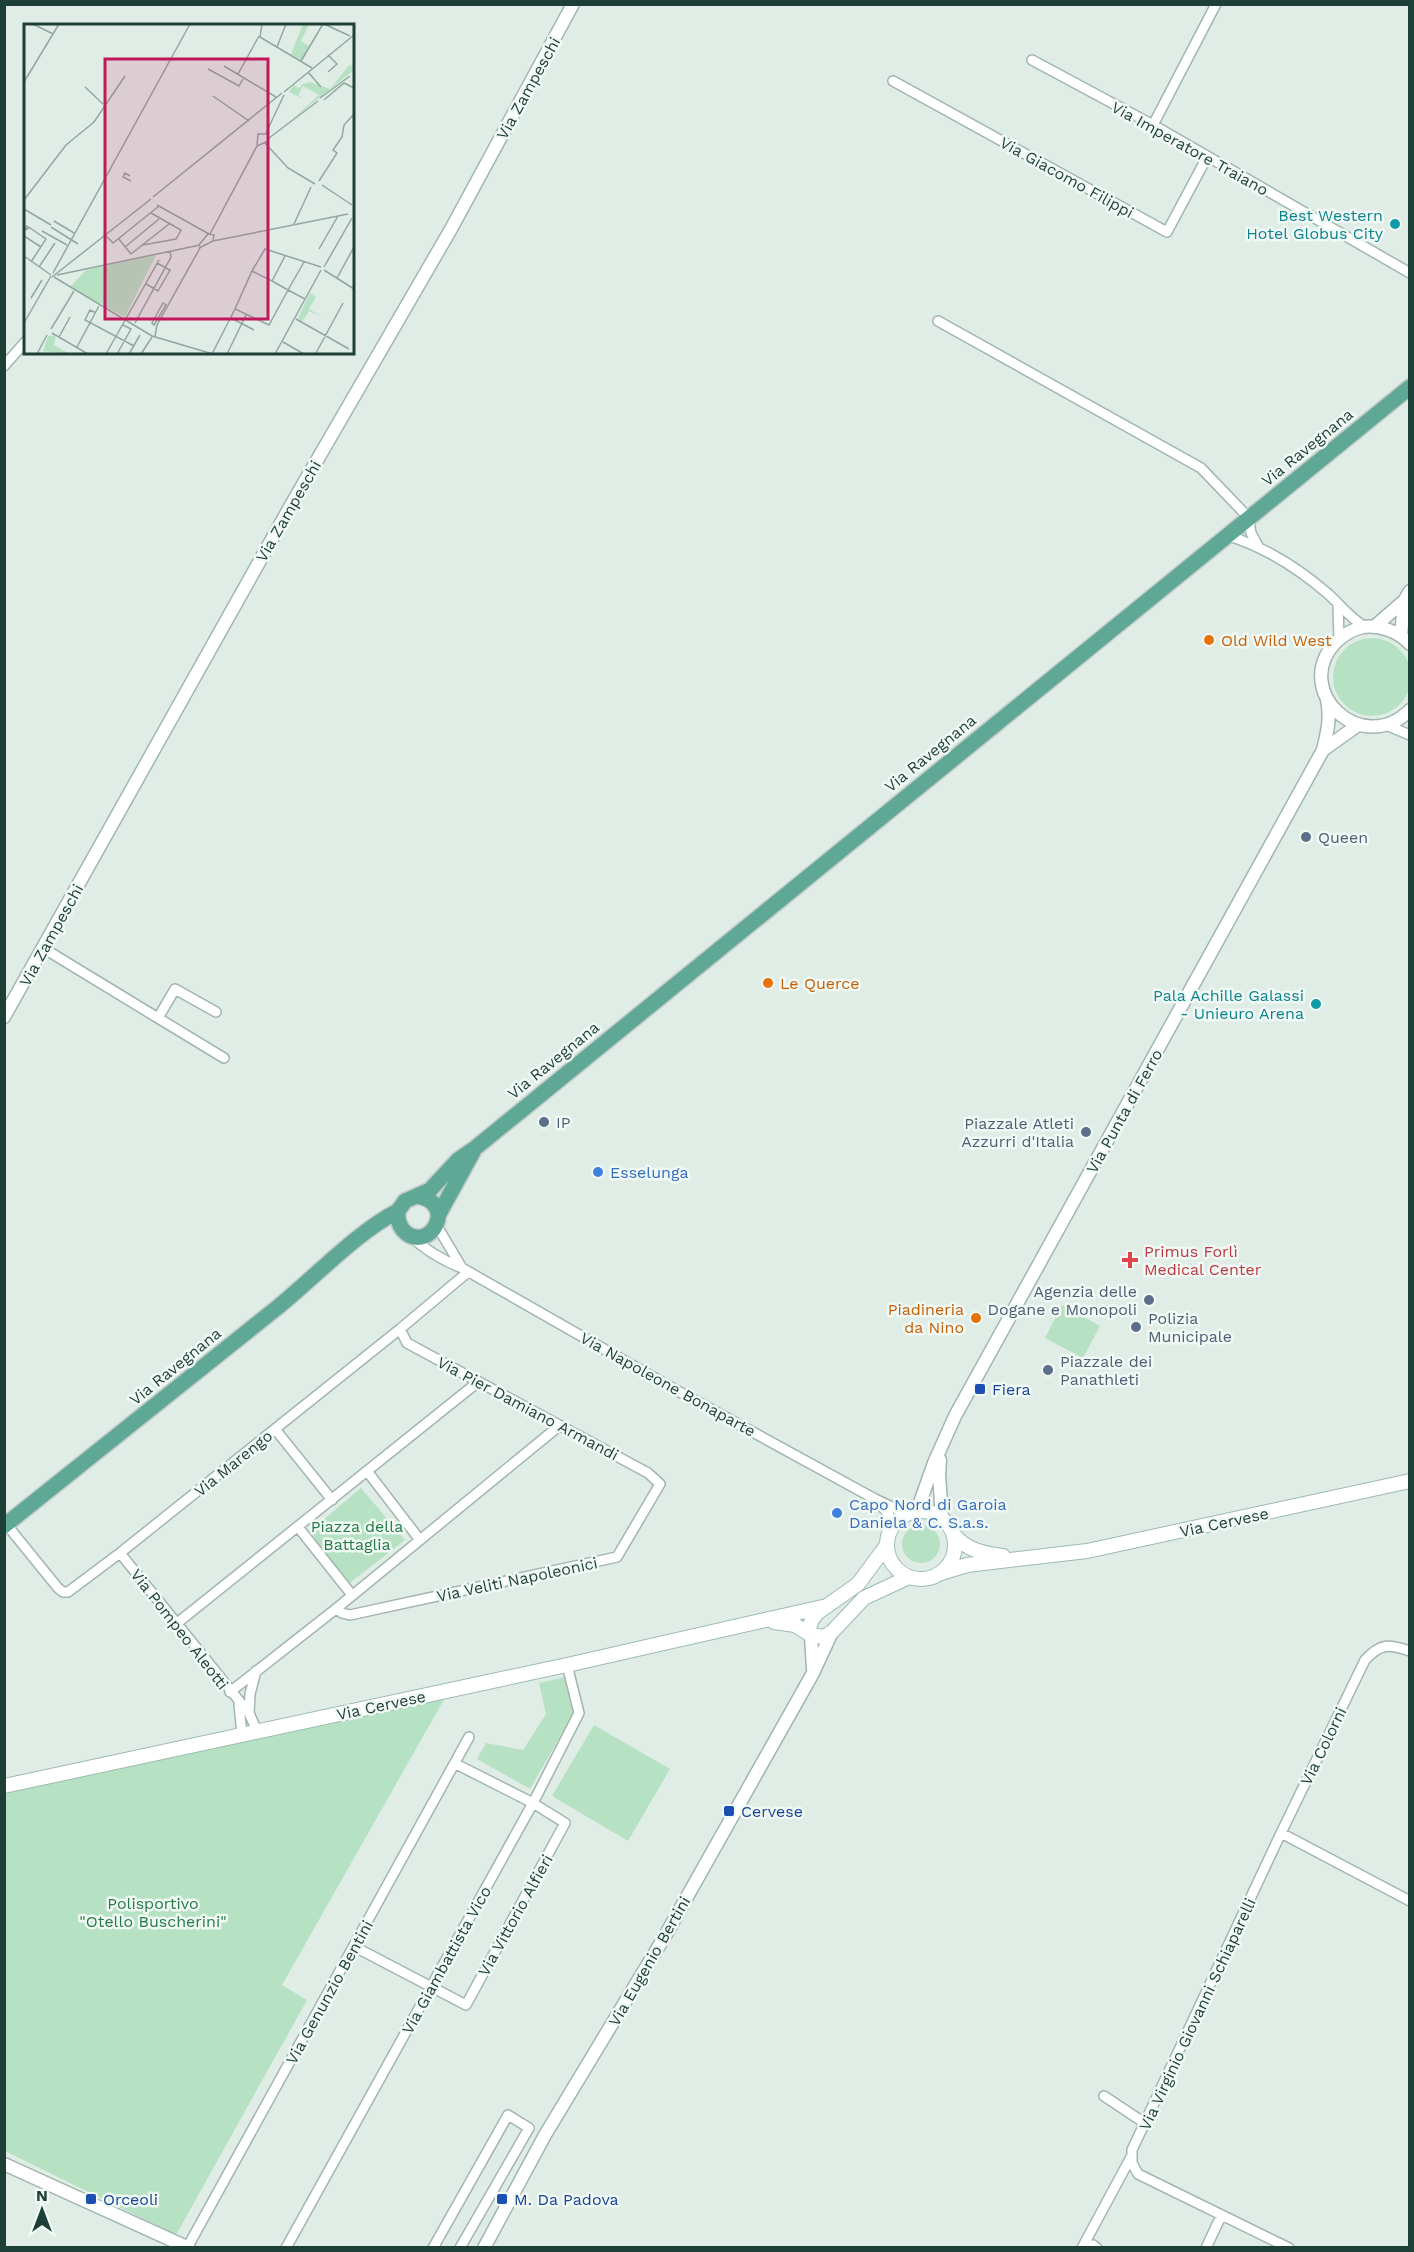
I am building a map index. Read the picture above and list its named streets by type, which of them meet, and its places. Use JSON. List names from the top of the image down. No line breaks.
{"streets":{"main road":["Via Ravegnana","Via Cervese"],"street":["Via Zampeschi","Via Imperatore Traiano","Via Giacomo Filippi","Via Punta di Ferro","Via Napoleone Bonaparte","Via Pier Damiano Armandi","Via Marengo","Via Veliti Napoleonici","Via Pompeo Aleotti","Via Colorni","Via Vittorio Alfieri","Via Giambattista Vico","Via Eugenio Bertini","Via Genunzio Bentini","Via Virginio Giovanni Schiaparelli"]},"crossings":[["Via Imperatore Traiano","Via Giacomo Filippi"],["Via Ravegnana","Via Napoleone Bonaparte"],["Via Ravegnana","Via Marengo"],["Via Punta di Ferro","Via Napoleone Bonaparte"],["Via Punta di Ferro","Via Cervese"],["Via Napoleone Bonaparte","Via Marengo"],["Via Napoleone Bonaparte","Via Cervese"],["Via Pier Damiano Armandi","Via Marengo"],["Via Pier Damiano Armandi","Via Veliti Napoleonici"],["Via Marengo","Via Pompeo Aleotti"],["Via Cervese","Via Giambattista Vico"],["Via Cervese","Via Eugenio Bertini"],["Via Colorni","Via Virginio Giovanni Schiaparelli"],["Via Vittorio Alfieri","Via Giambattista Vico"]],"parks":["Piazza della Battaglia","Polisportivo \"Otello Buscherini\""],"places":{"other":["Best Western Hotel Globus City","Old Wild West","Queen","Le Querce","Pala Achille Galassi - Unieuro Arena","IP","Piazzale Atleti Azzurri d'Italia","Esselunga","Agenzia delle Dogane e Monopoli","Piadineria da Nino","Polizia Municipale","Piazzale dei Panathleti","Capo Nord di Garoia Daniela & C. S.a.s."],"health":["Primus Forlì Medical Center"],"transit":["Fiera","Cervese","Orceoli","M. Da Padova"]},"north":"top"}
